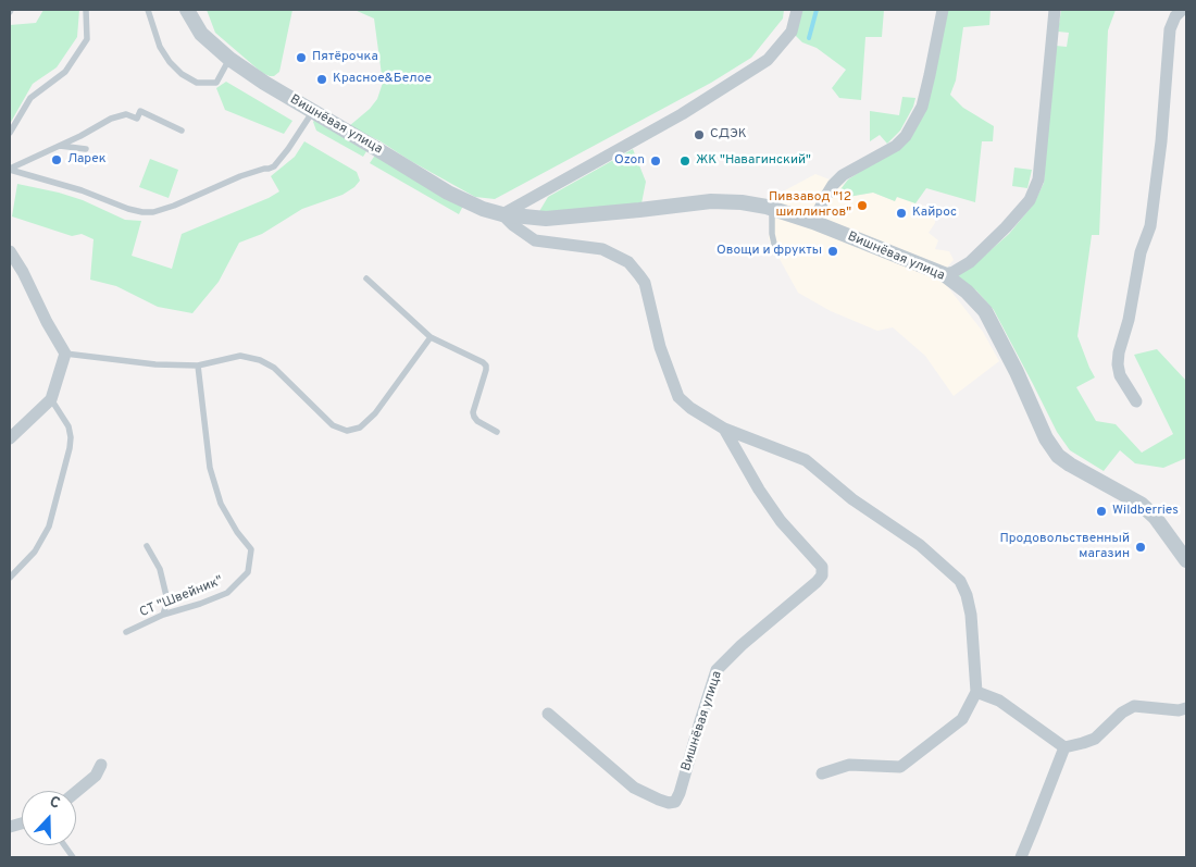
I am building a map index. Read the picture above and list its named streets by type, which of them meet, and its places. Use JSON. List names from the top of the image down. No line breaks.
{"streets":{"street":["Вишнёвая улица"],"lane":["СТ \"Швейник\""]},"places":["Пятёрочка","Красное&Белое","СДЭК","Ларек","Ozon","ЖК \"Навагинский\"","Пивзавод \"12 шиллингов\"","Кайрос","Овощи и фрукты","Wildberries","Продовольственный магазин"],"north":"top"}
